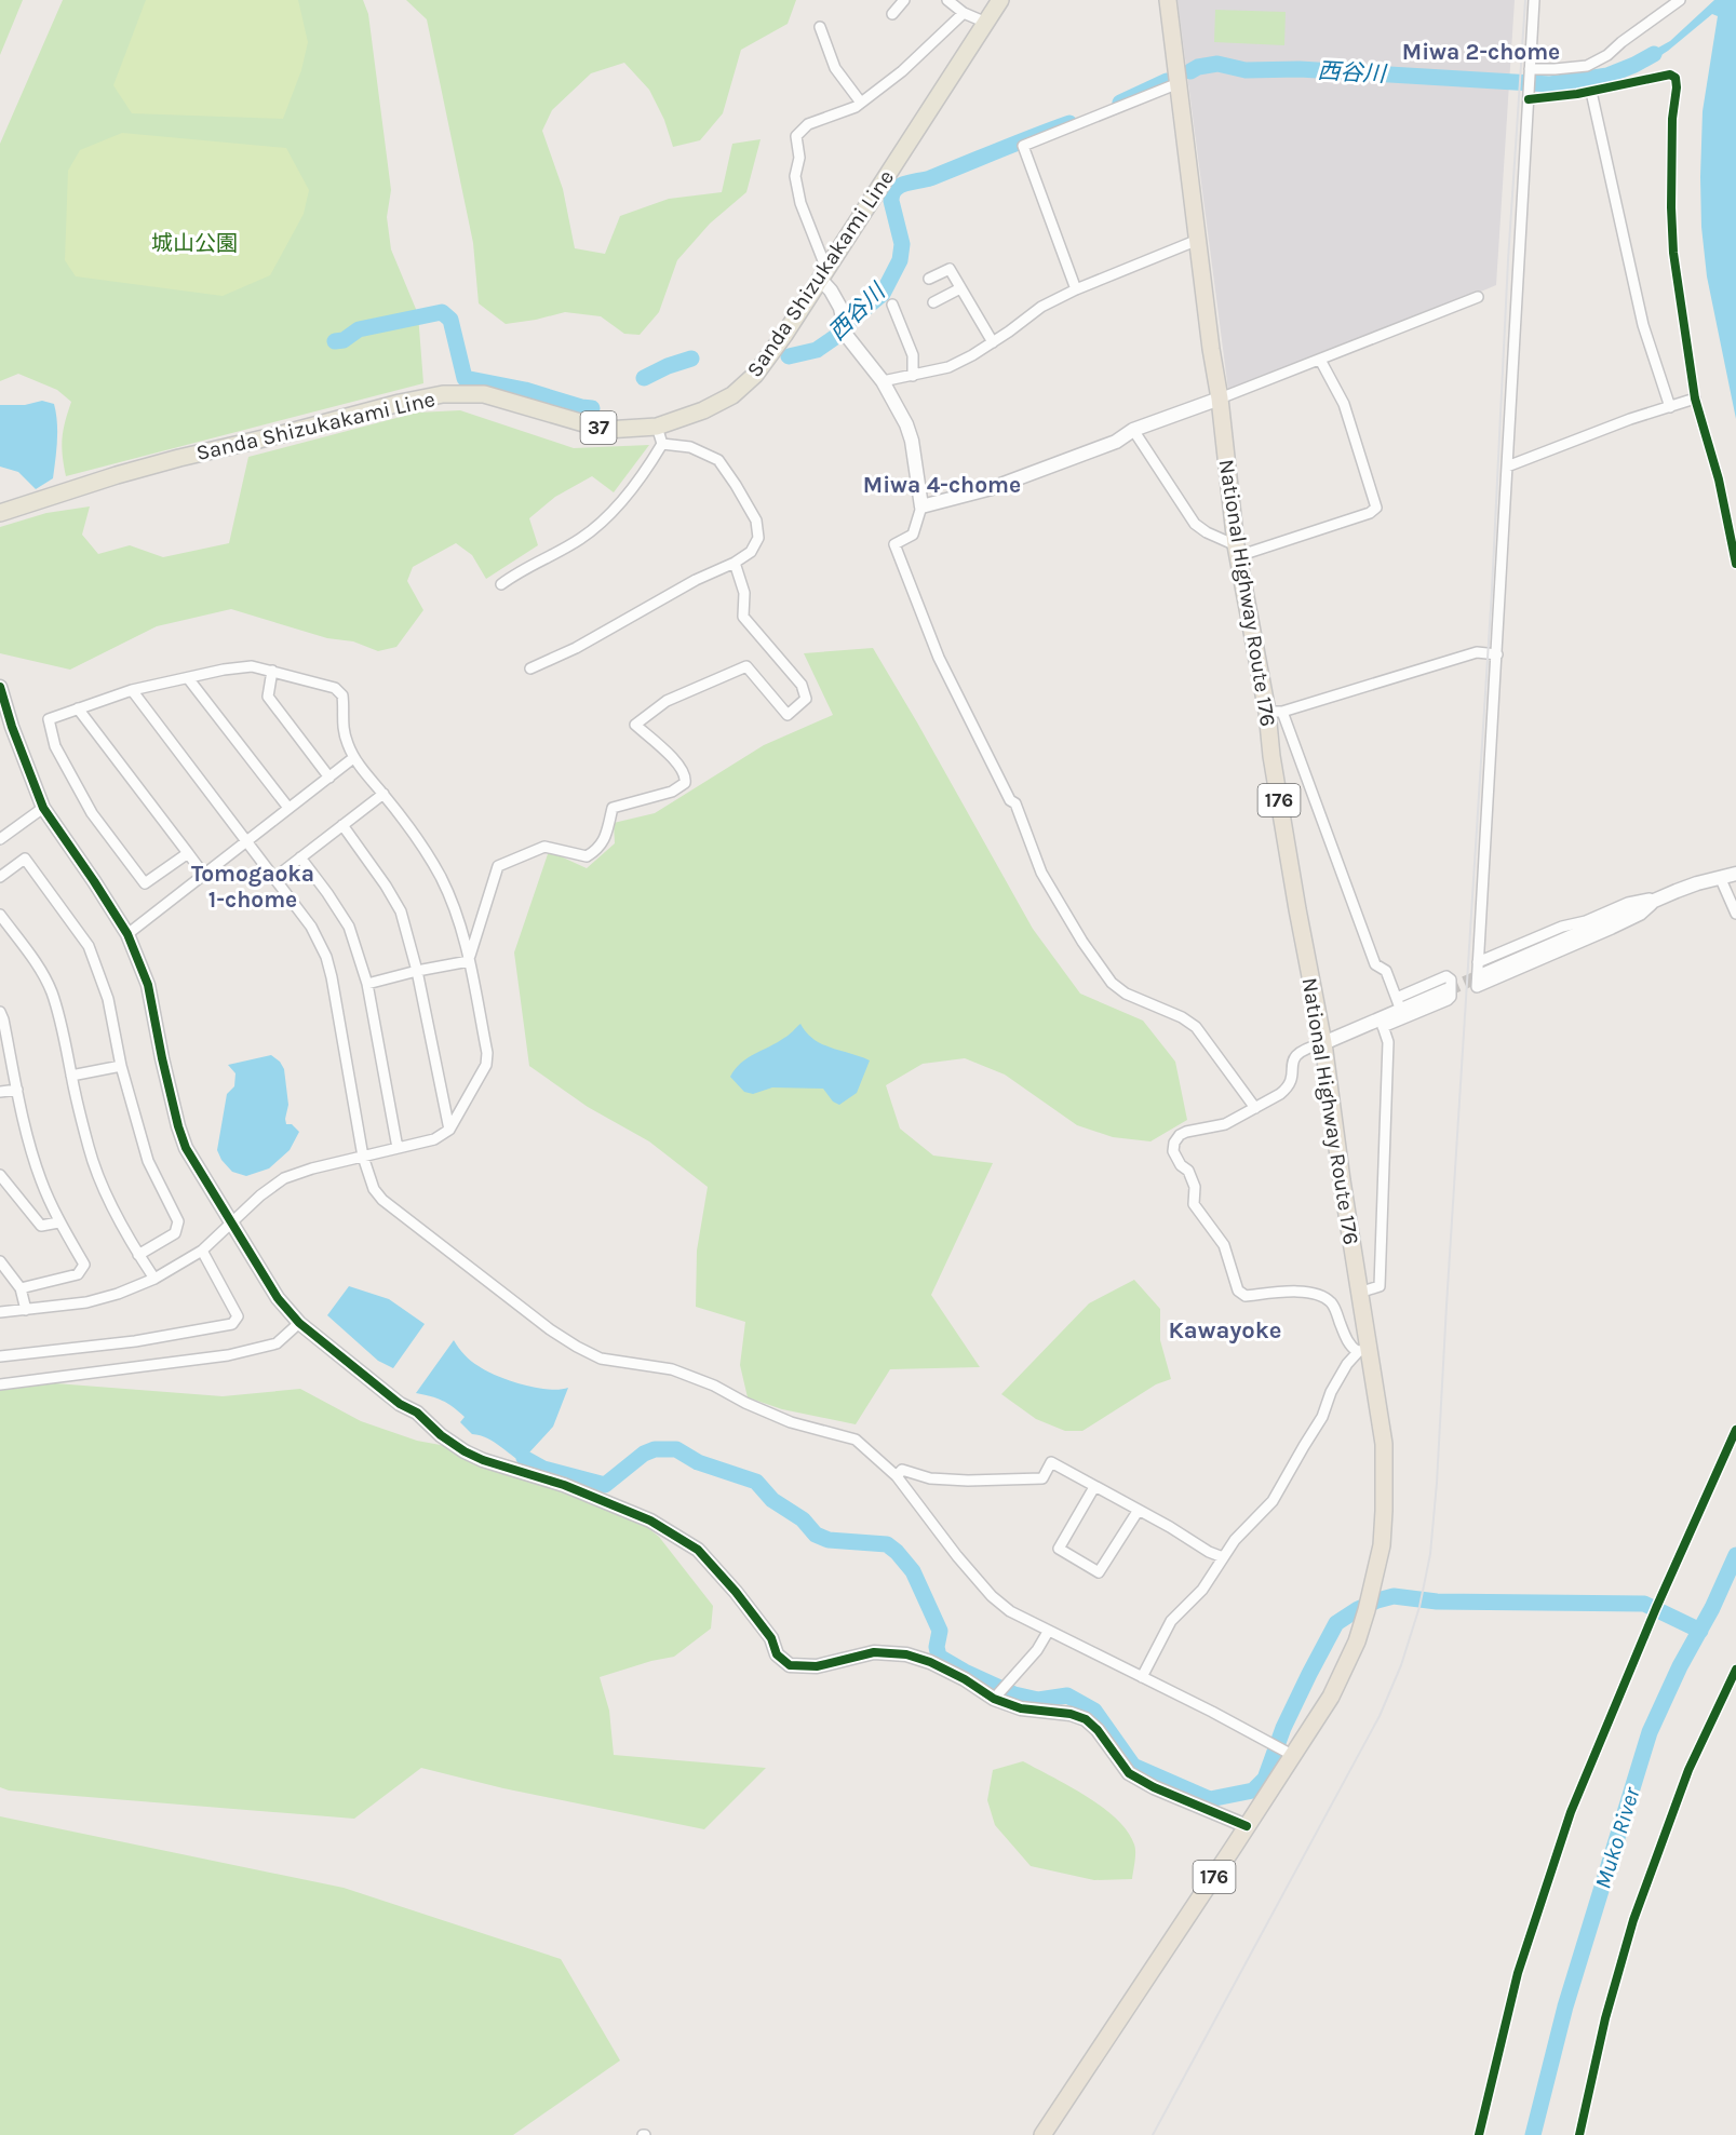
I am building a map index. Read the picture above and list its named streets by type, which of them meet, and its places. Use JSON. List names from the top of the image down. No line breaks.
{"streets":{"highway":["National Highway Route 176","176"],"main road":["Sanda Shizukakami Line","37"]},"districts":["Miwa 2-chome","Miwa 4-chome","Tomogaoka 1-chome","Kawayoke"],"water":["西谷川","Muko River"],"parks":["城山公園"]}
